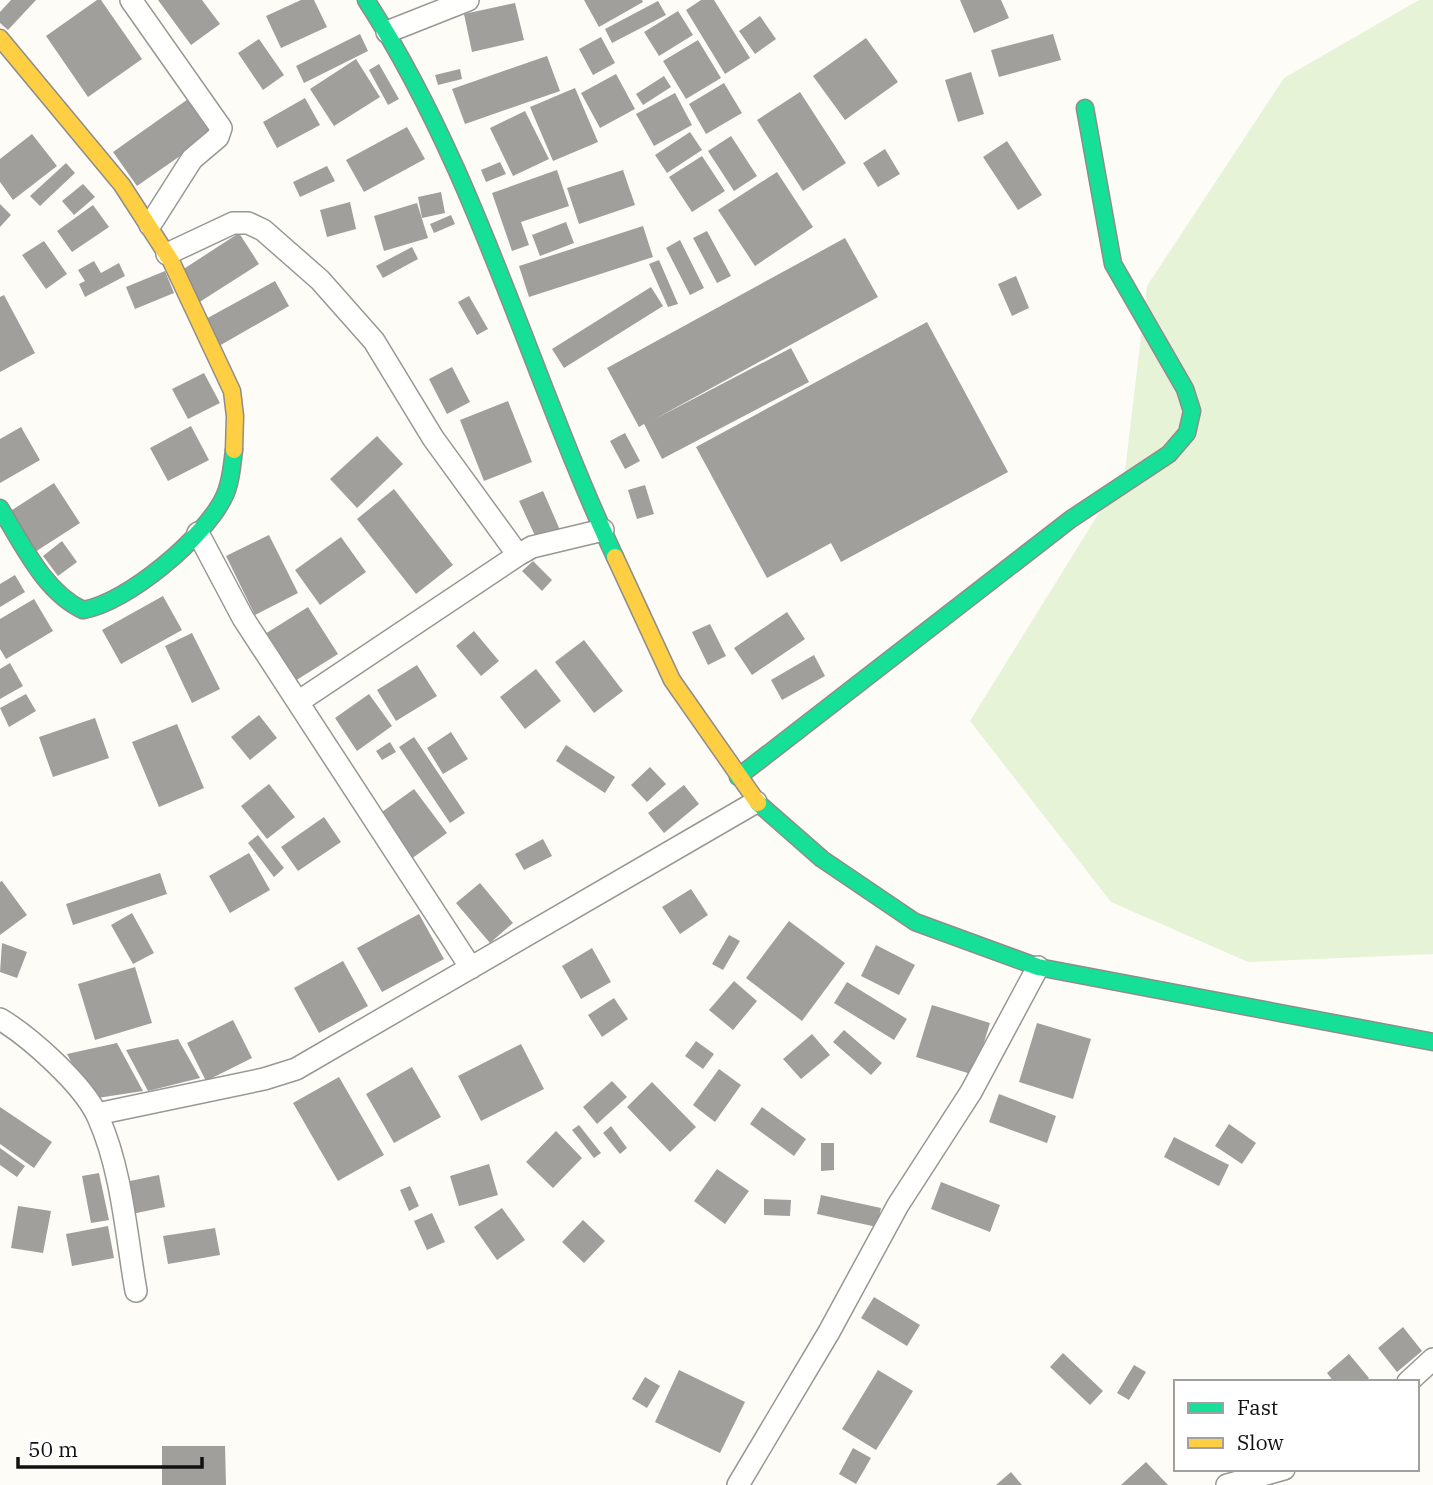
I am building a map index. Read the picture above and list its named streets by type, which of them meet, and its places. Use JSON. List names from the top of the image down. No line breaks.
{"legend":["Fast","Slow"],"scale_bar":"50 m"}
